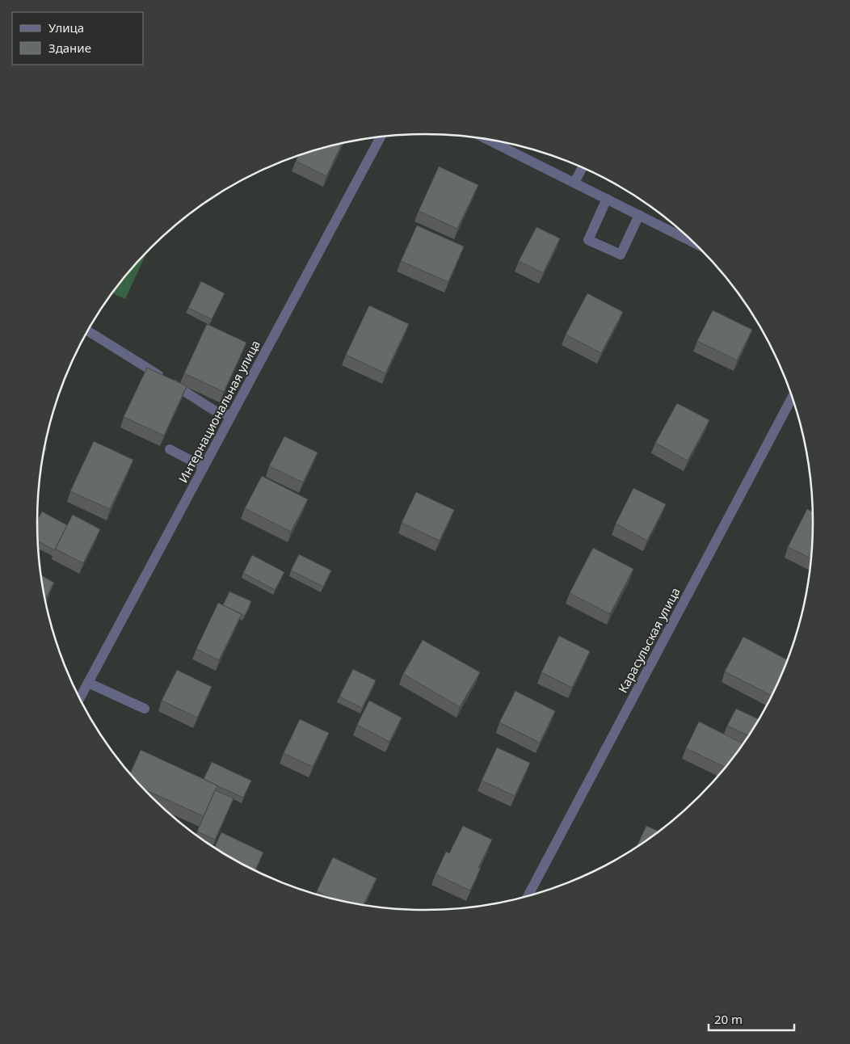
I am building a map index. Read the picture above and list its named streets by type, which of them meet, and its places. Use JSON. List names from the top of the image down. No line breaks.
{"streets":{"street":["Интернациональная улица","Карасульская улица"]},"legend":["Улица","Здание"],"scale_bar":"20 m"}
